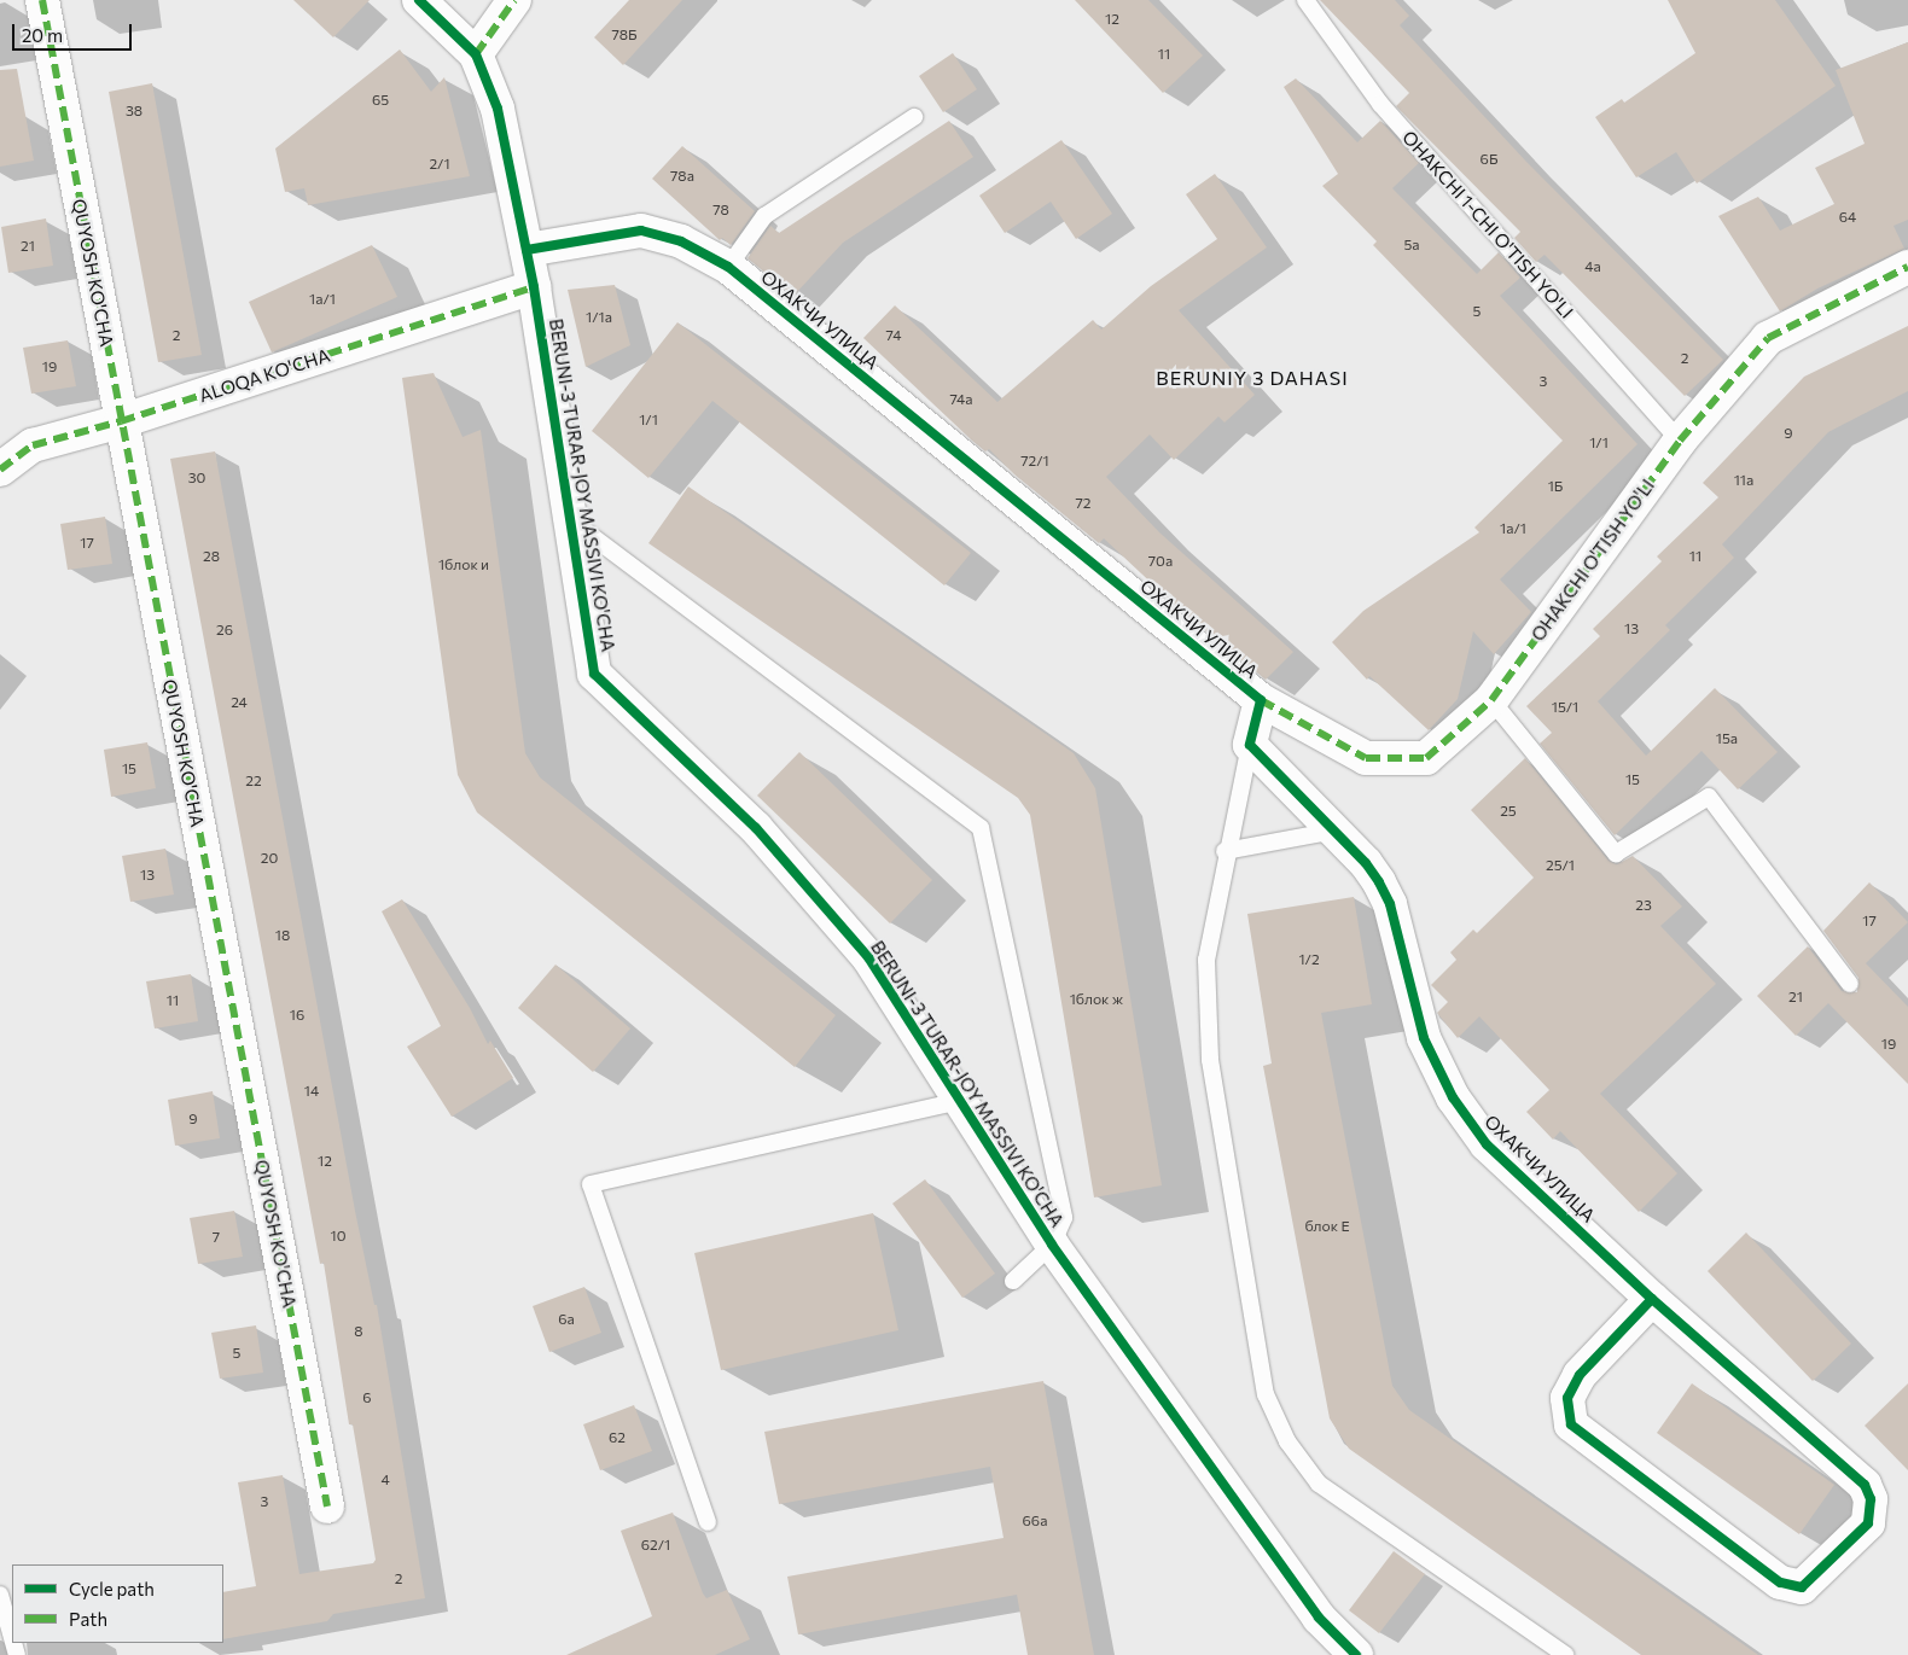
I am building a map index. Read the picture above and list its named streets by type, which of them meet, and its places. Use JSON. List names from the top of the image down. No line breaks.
{"streets":{"street":["QUYOSH KO'CHA","ОХАКЧИ УЛИЦА","ALOQA KO'CHA","BERUNI-3 TURAR-JOY MASSIVI KO'CHA","OHAKCHI O'TISH YO'LI"],"lane":["OHAKCHI 1-CHI O'TISH YO'LI"]},"crossings":[["OHAKCHI 1-CHI O'TISH YO'LI","OHAKCHI O'TISH YO'LI"],["QUYOSH KO'CHA","ALOQA KO'CHA"],["ОХАКЧИ УЛИЦА","BERUNI-3 TURAR-JOY MASSIVI KO'CHA"],["ОХАКЧИ УЛИЦА","OHAKCHI O'TISH YO'LI"],["ALOQA KO'CHA","BERUNI-3 TURAR-JOY MASSIVI KO'CHA"]],"districts":["BERUNIY 3 DAHASI"],"house_numbers":["12","78Б","11","65","38","6Б","2/1","78a","78","64","5a","21","4а","1a/1","5","1/1а","2","74","2","19","3","74a","1/1","9","1/1","72/1","30","11a","1Б","72","1a/1","17","28","11","70a","1блок и","13","26","24","15/1","15a","15","15","22","25","20","25/1","13","23","17","18","1/2","21","1блок ж","11","16","19","14","9","12","блок Е","10","7","6a","8","5","6","62","4","3","66a","62/1","2"],"legend":["Cycle path","Path"],"scale_bar":"20 m"}
